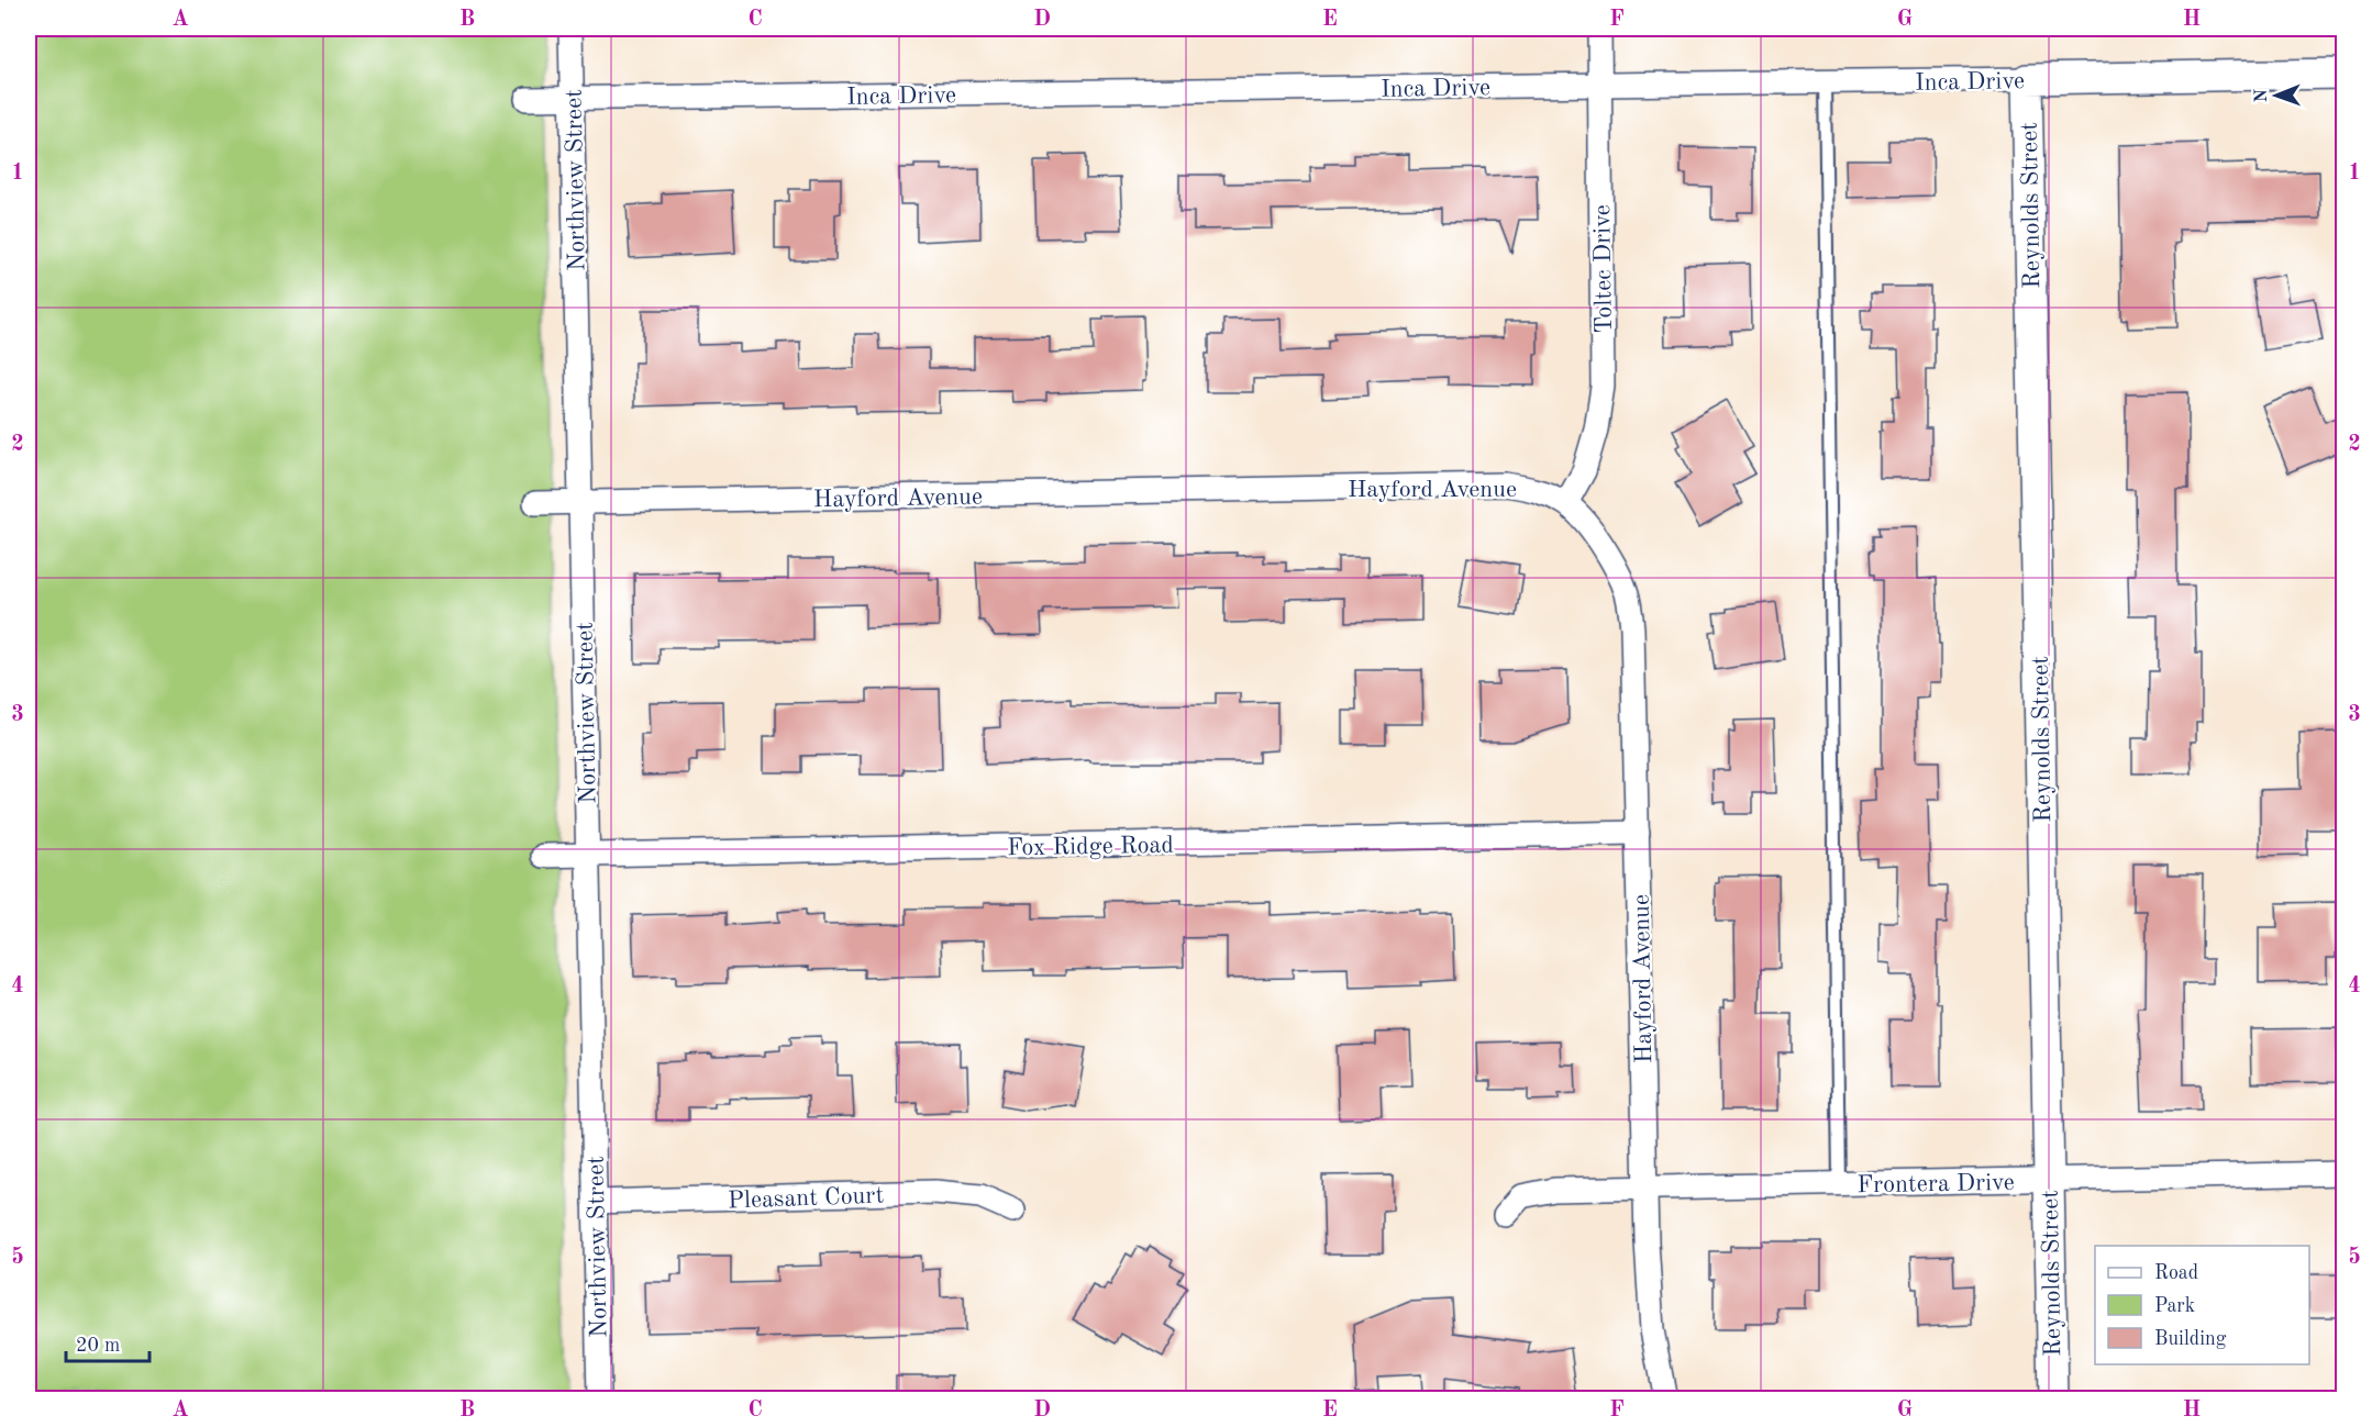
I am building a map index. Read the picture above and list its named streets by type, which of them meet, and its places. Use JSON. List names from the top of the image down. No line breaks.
{"streets":{"street":["Inca Drive","Northview Street","Reynolds Street","Toltec Drive","Hayford Avenue","Fox Ridge Road","Frontera Drive","Pleasant Court"]},"crossings":[["Inca Drive","Northview Street"],["Inca Drive","Reynolds Street"],["Inca Drive","Toltec Drive"],["Northview Street","Hayford Avenue"],["Northview Street","Fox Ridge Road"],["Northview Street","Pleasant Court"],["Reynolds Street","Frontera Drive"],["Toltec Drive","Hayford Avenue"],["Hayford Avenue","Fox Ridge Road"],["Hayford Avenue","Frontera Drive"]],"legend":["Road","Park","Building"],"scale_bar":"20 m","north":"left","grid":{"columns":["A","B","C","D","E","F","G","H"],"rows":["1","2","3","4","5"]}}
